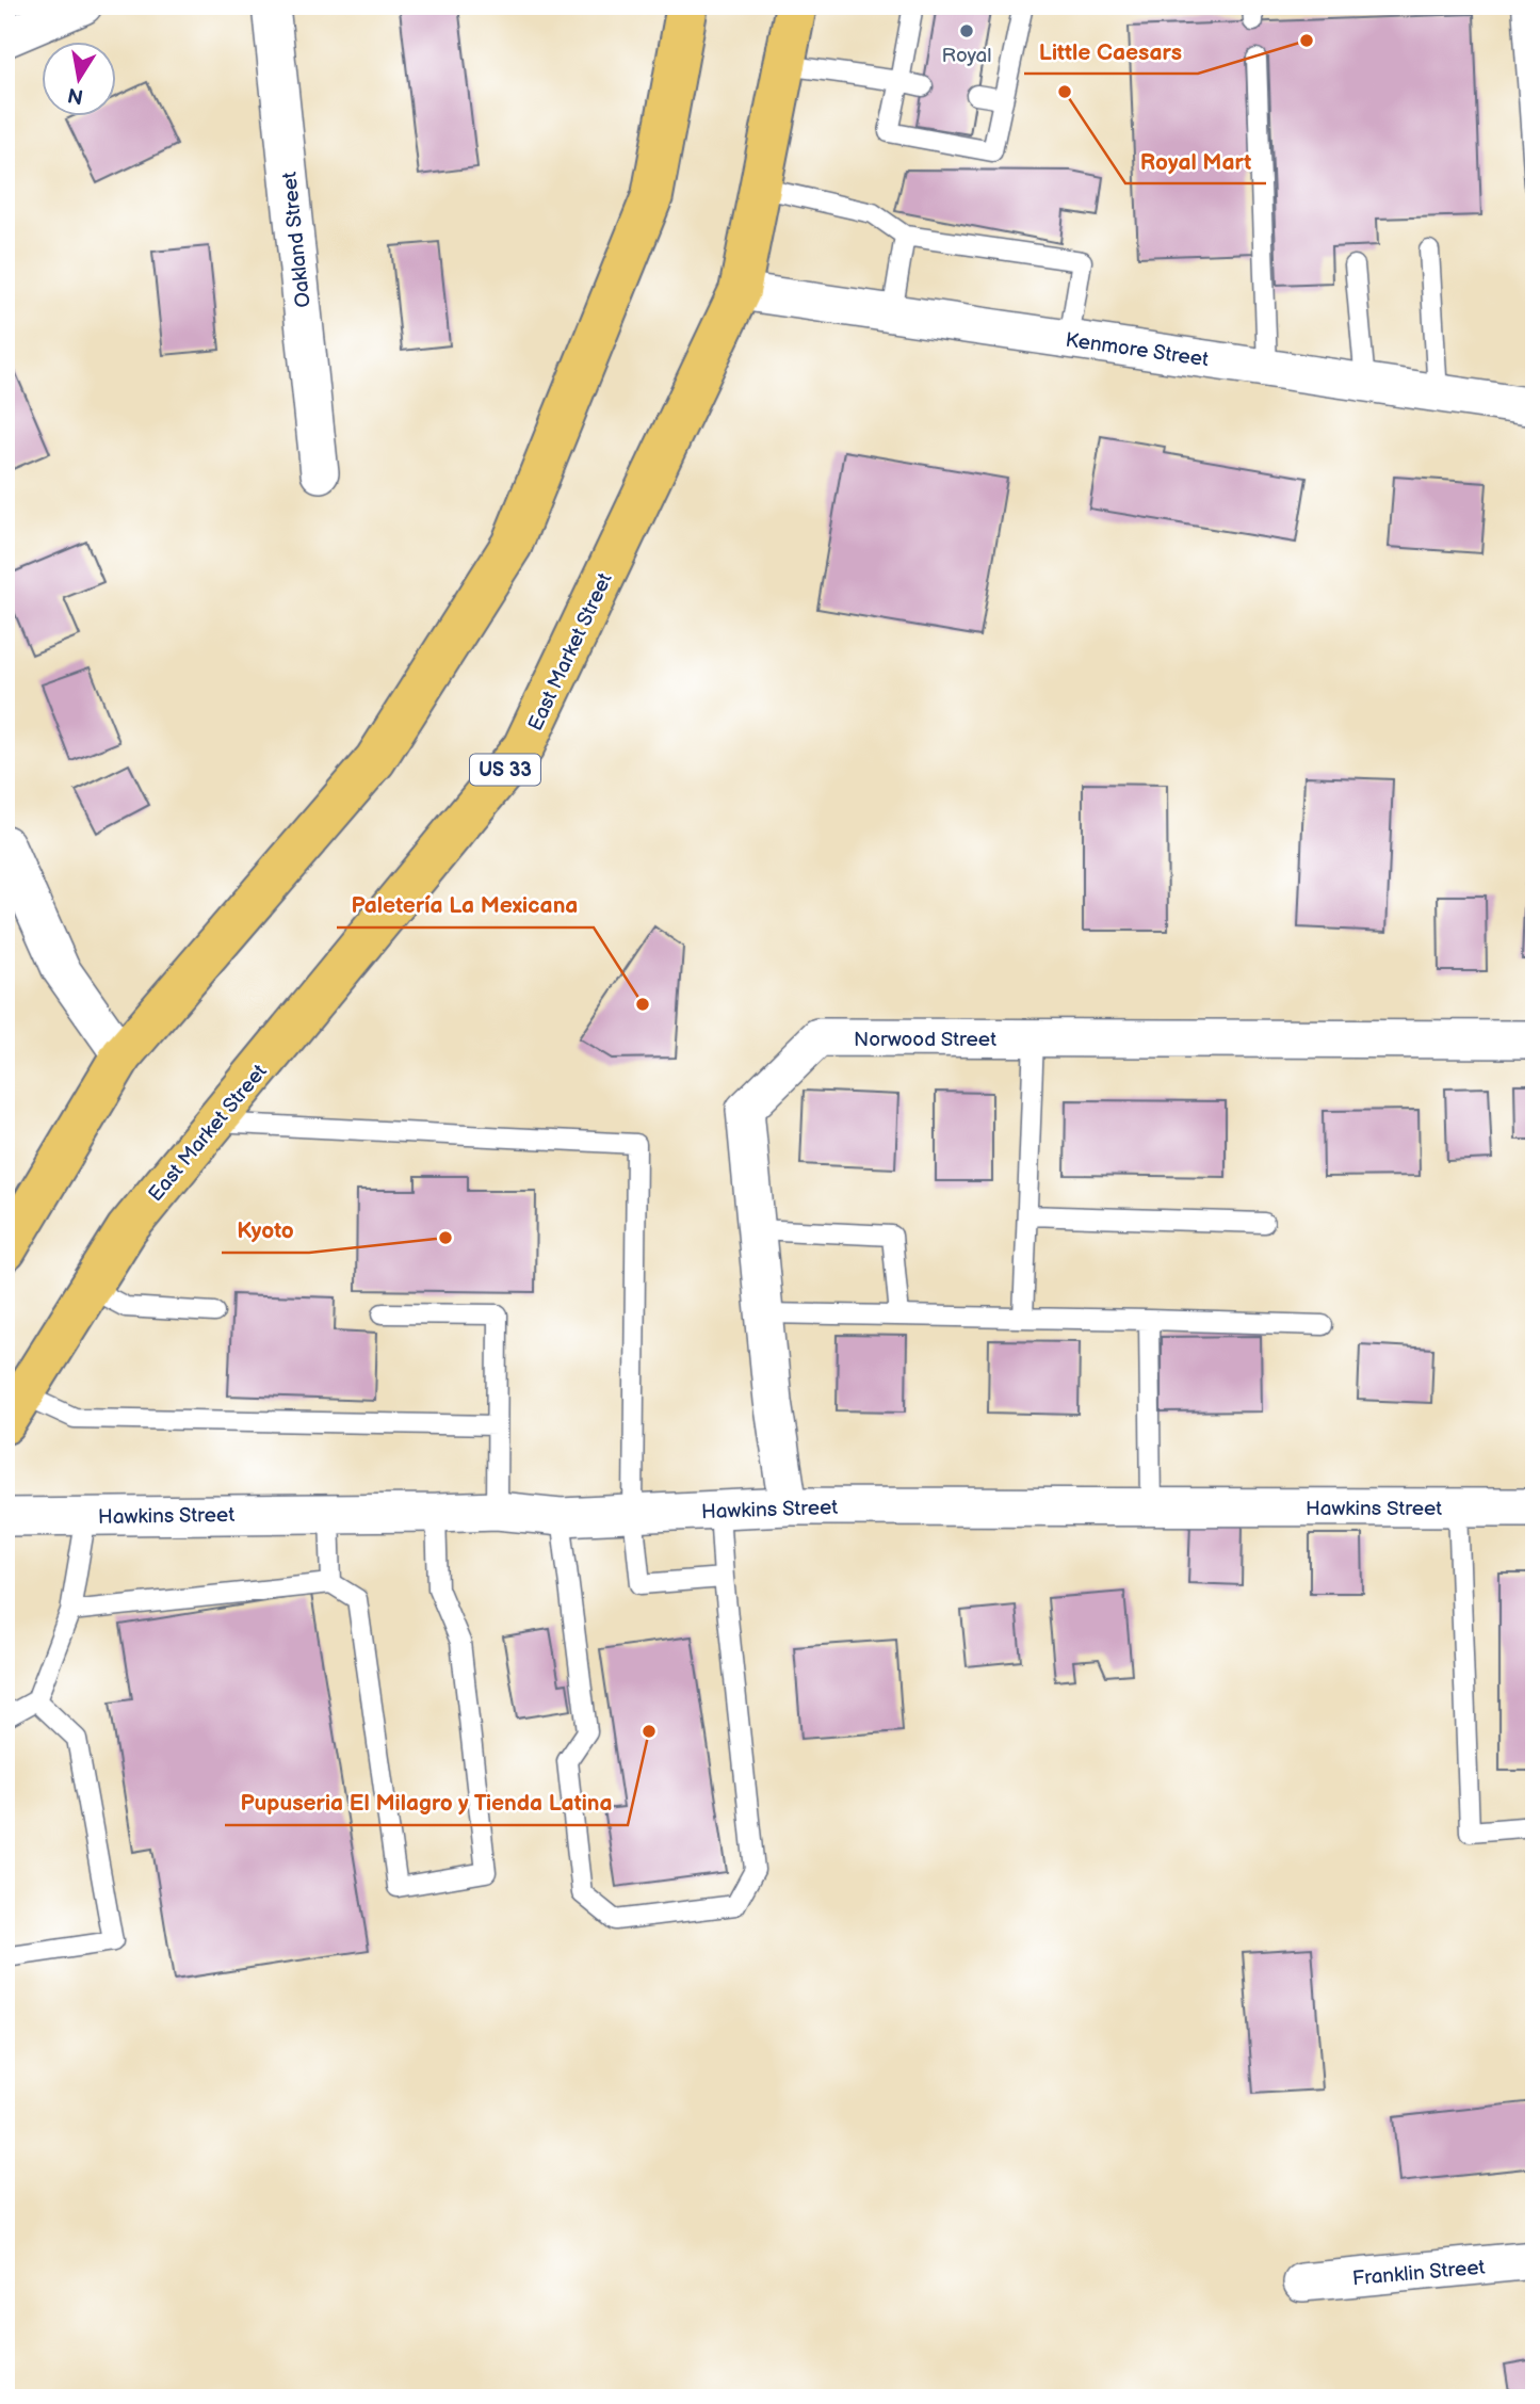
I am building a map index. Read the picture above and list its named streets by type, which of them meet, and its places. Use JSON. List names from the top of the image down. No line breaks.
{"streets":{"main road":["East Market Street","US 33"],"street":["Oakland Street","Kenmore Street","Norwood Street","Hawkins Street","Franklin Street"]},"crossings":[["Kenmore Street","East Market Street"],["Norwood Street","Hawkins Street"]],"places":["Royal","Little Caesars","Royal Mart","Paletería La Mexicana","Kyoto","Pupuseria El Milagro y Tienda Latina"],"north":"bottom"}
